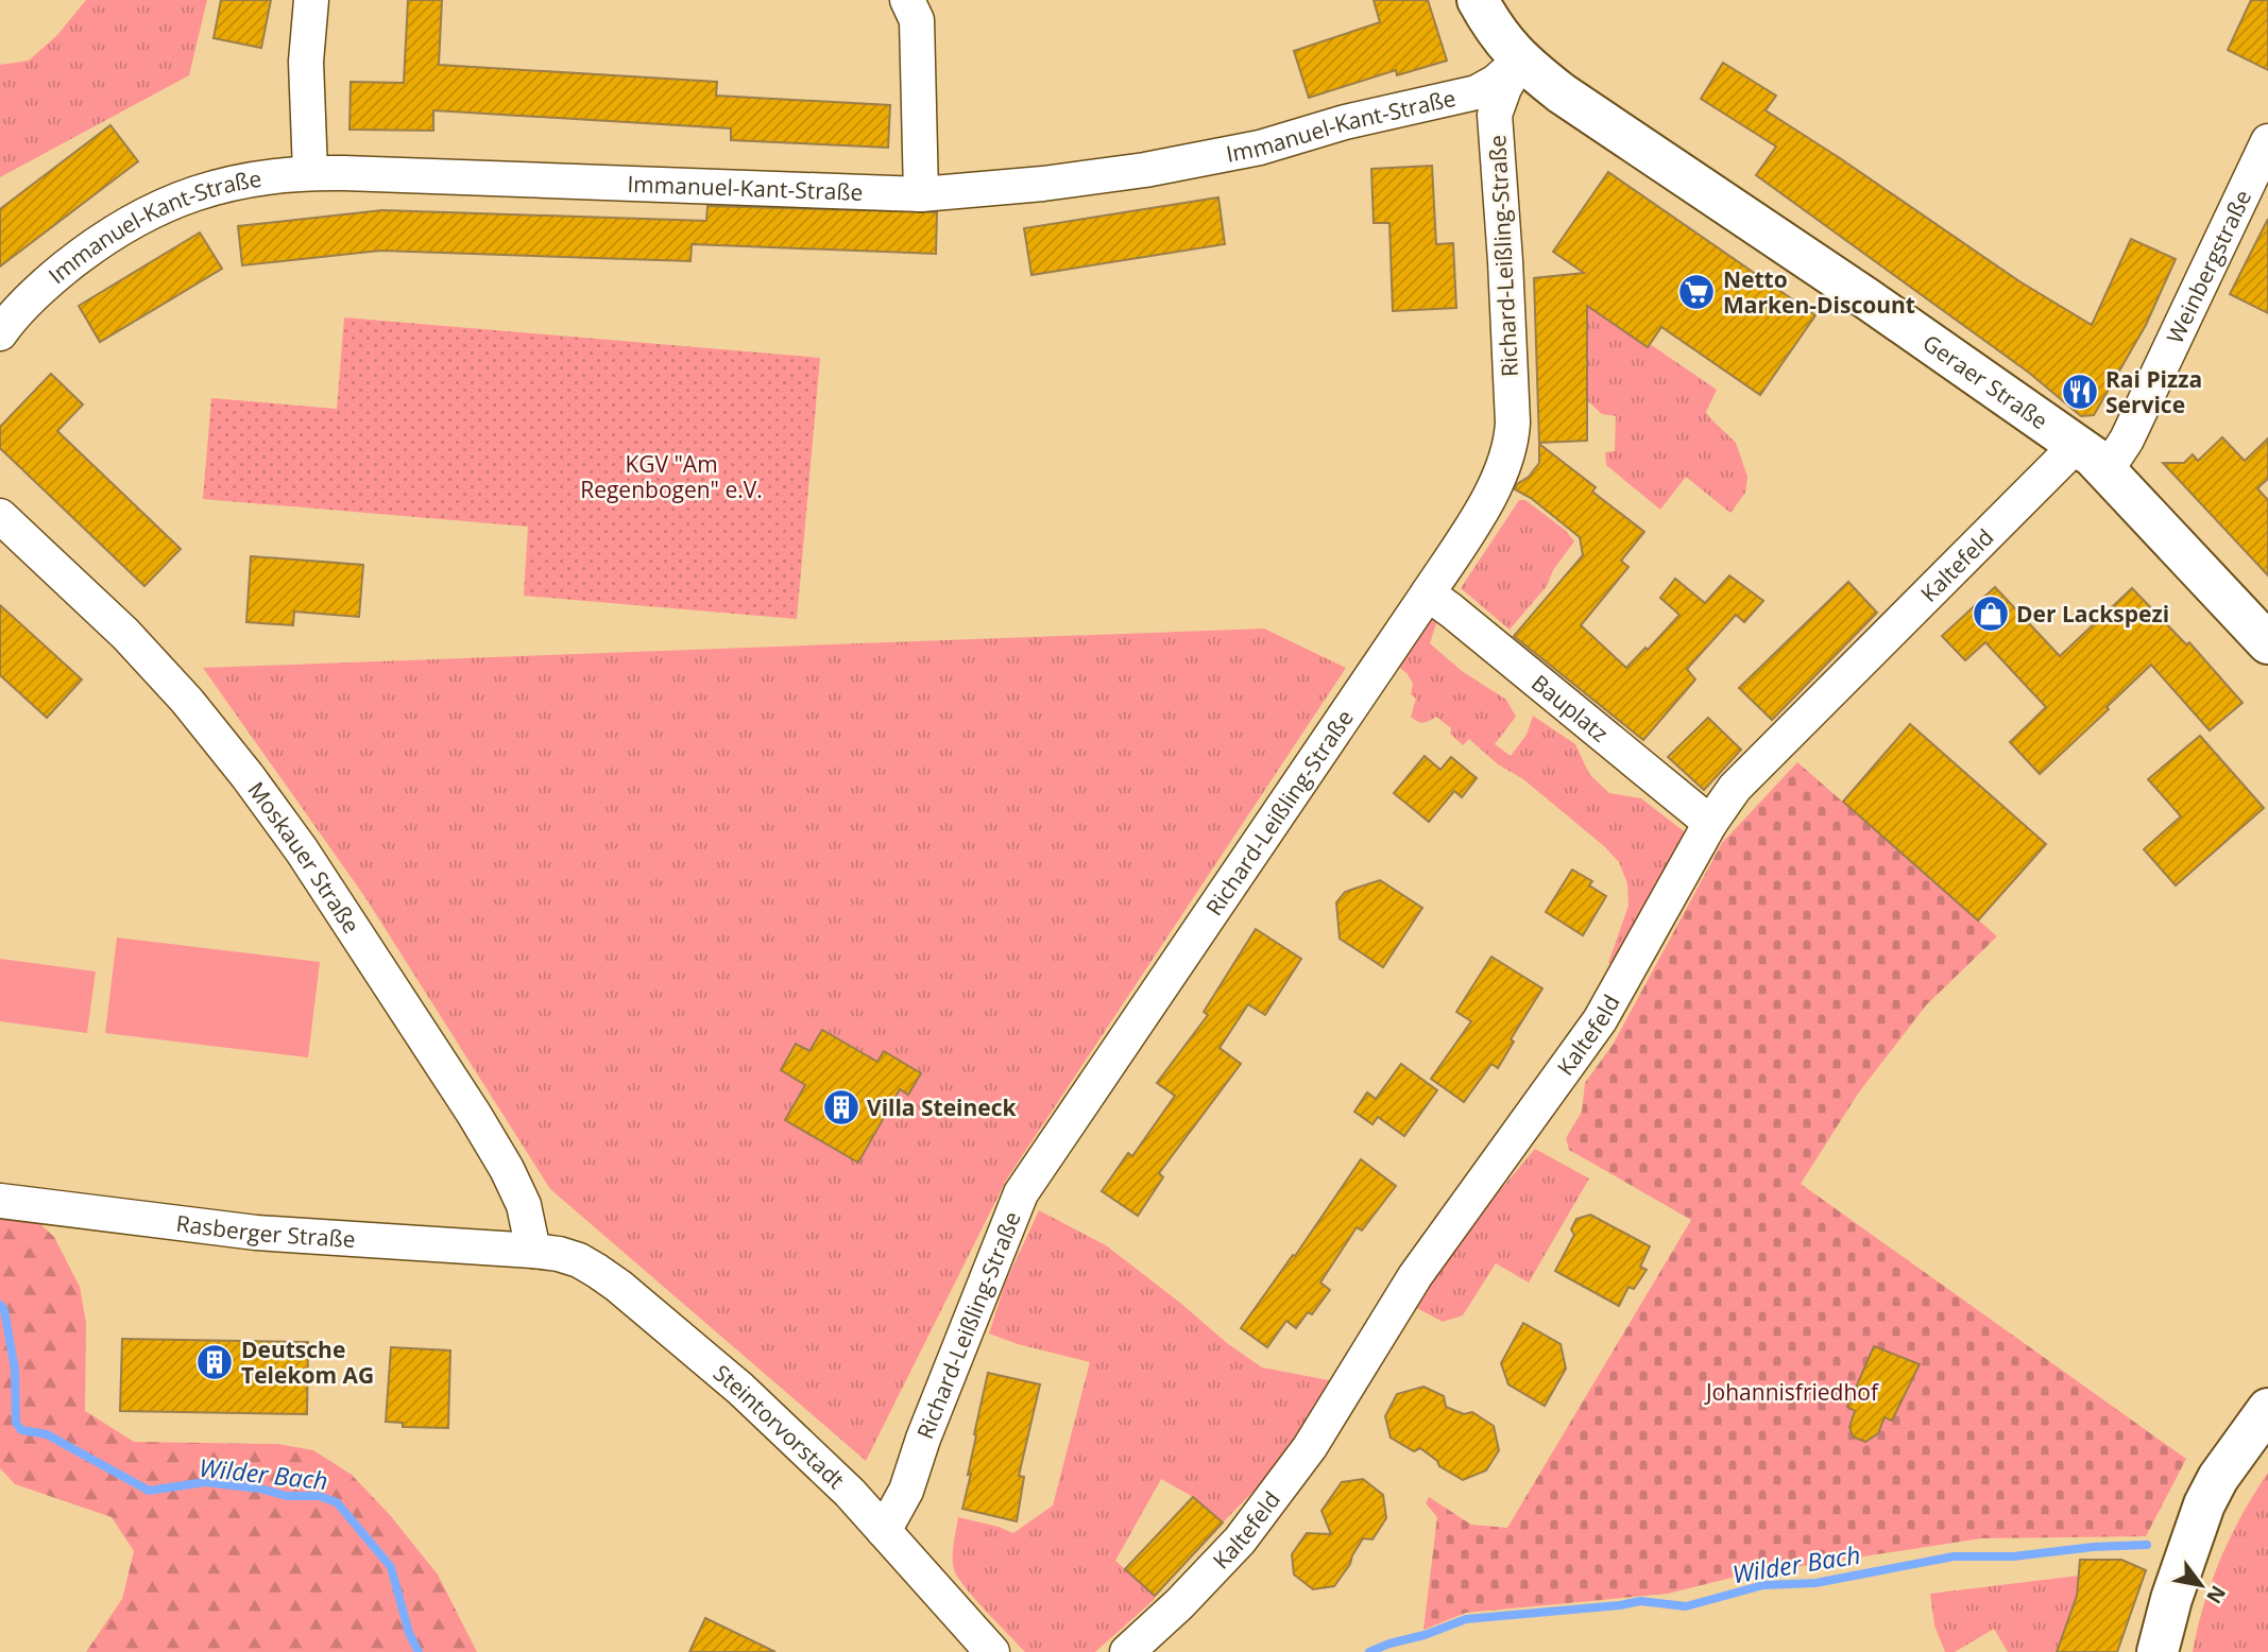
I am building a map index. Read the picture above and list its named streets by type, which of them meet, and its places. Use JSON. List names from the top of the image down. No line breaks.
{"streets":{"street":["Immanuel-Kant-Straße","Richard-Leißling-Straße","Weinbergstraße","Geraer Straße","Kaltefeld","Bauplatz","Moskauer Straße","Rasberger Straße","Steintorvorstadt"]},"crossings":[["Immanuel-Kant-Straße","Richard-Leißling-Straße"],["Immanuel-Kant-Straße","Geraer Straße"],["Richard-Leißling-Straße","Geraer Straße"],["Richard-Leißling-Straße","Bauplatz"],["Richard-Leißling-Straße","Steintorvorstadt"],["Weinbergstraße","Geraer Straße"],["Weinbergstraße","Kaltefeld"],["Geraer Straße","Kaltefeld"],["Kaltefeld","Bauplatz"],["Moskauer Straße","Rasberger Straße"],["Moskauer Straße","Steintorvorstadt"],["Rasberger Straße","Steintorvorstadt"]],"water":["Wilder Bach"],"parks":["KGV \"Am Regenbogen\" e.V.","Johannisfriedhof"],"places":{"supermarket":["Netto Marken-Discount"],"restaurant":["Rai Pizza Service"],"shop":["Der Lackspezi"],"building":["Villa Steineck","Deutsche Telekom AG"]},"north":"bottom right"}
